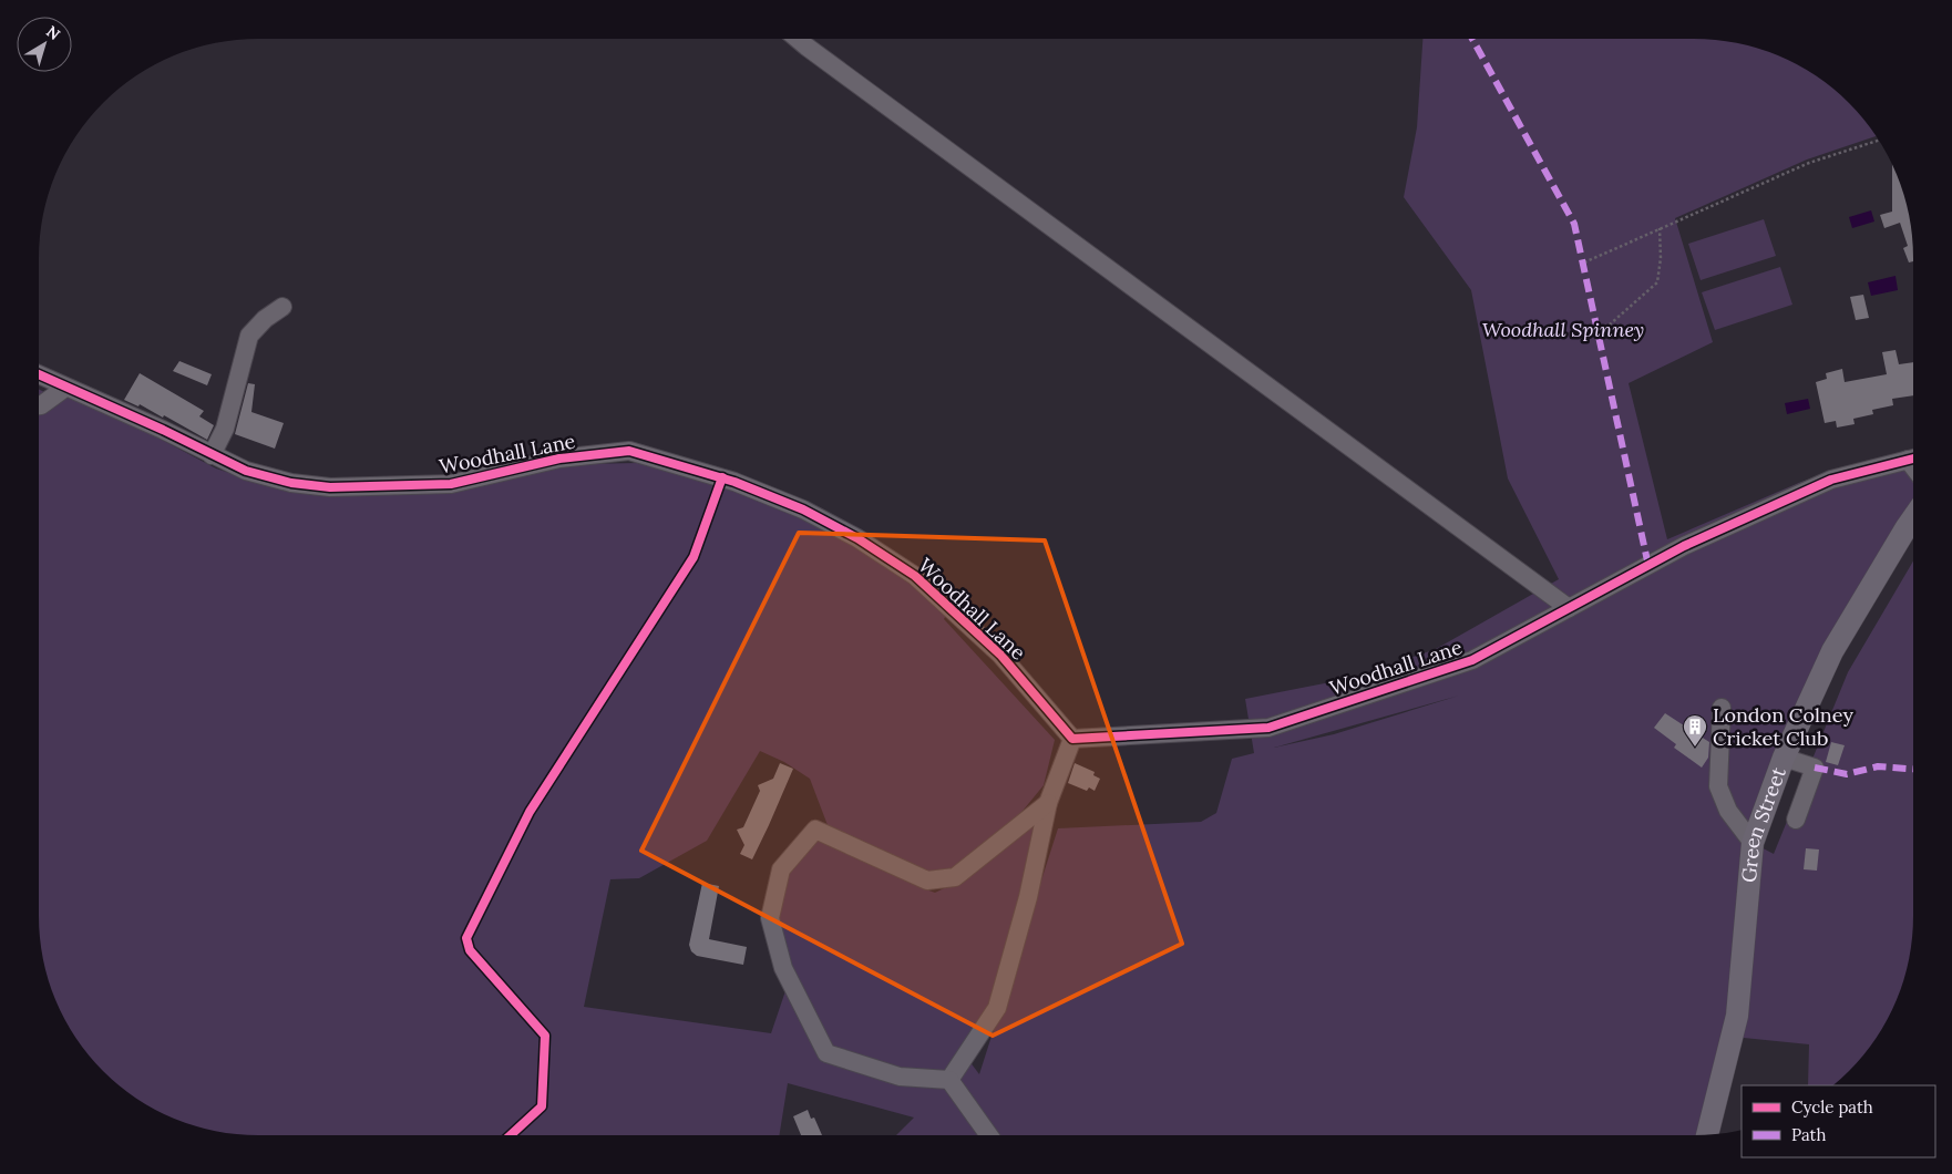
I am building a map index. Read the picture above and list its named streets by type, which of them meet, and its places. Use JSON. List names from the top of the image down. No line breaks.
{"streets":{"main road":["Green Street"],"street":["Woodhall Lane"]},"parks":["Woodhall Spinney"],"places":{"building":["London Colney Cricket Club"]},"legend":["Cycle path","Path"],"north":"top right"}
